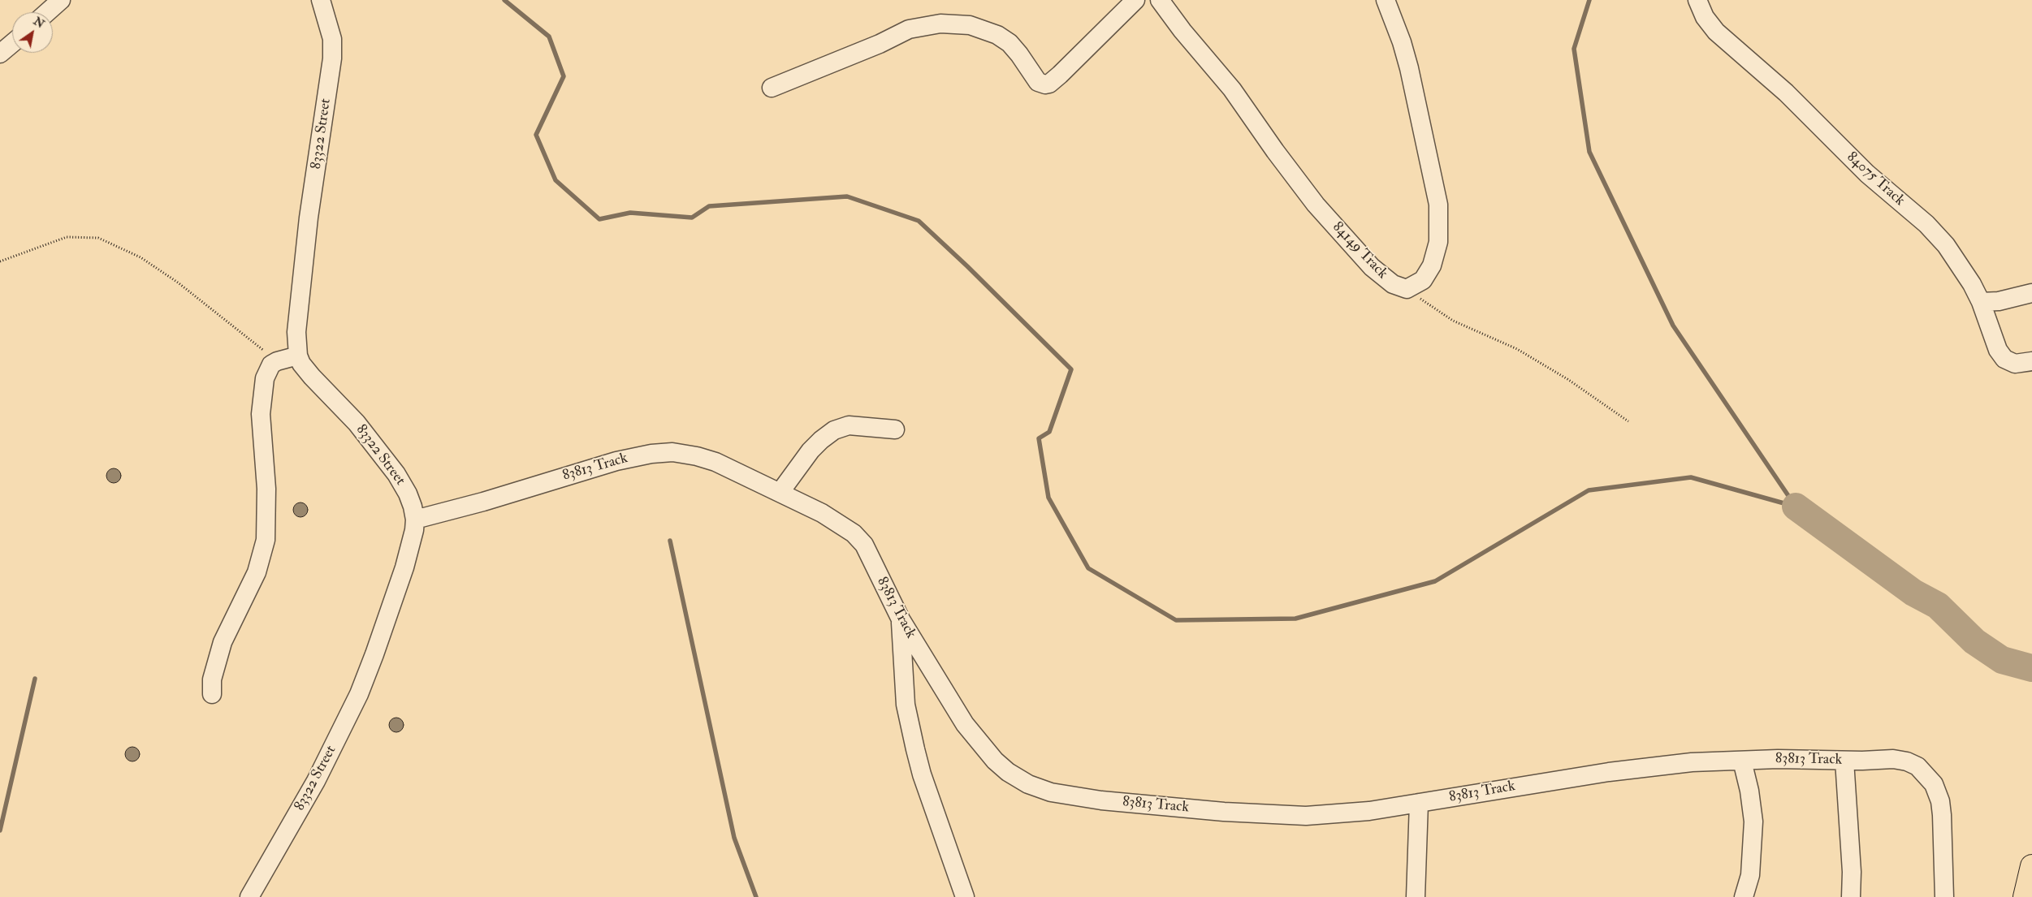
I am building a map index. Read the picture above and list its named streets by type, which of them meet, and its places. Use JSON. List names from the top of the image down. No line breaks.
{"streets":{"street":["83322 Street","84075 Track","84149 Track","83813 Track"]},"crossings":[["83322 Street","83813 Track"]],"north":"top right"}
